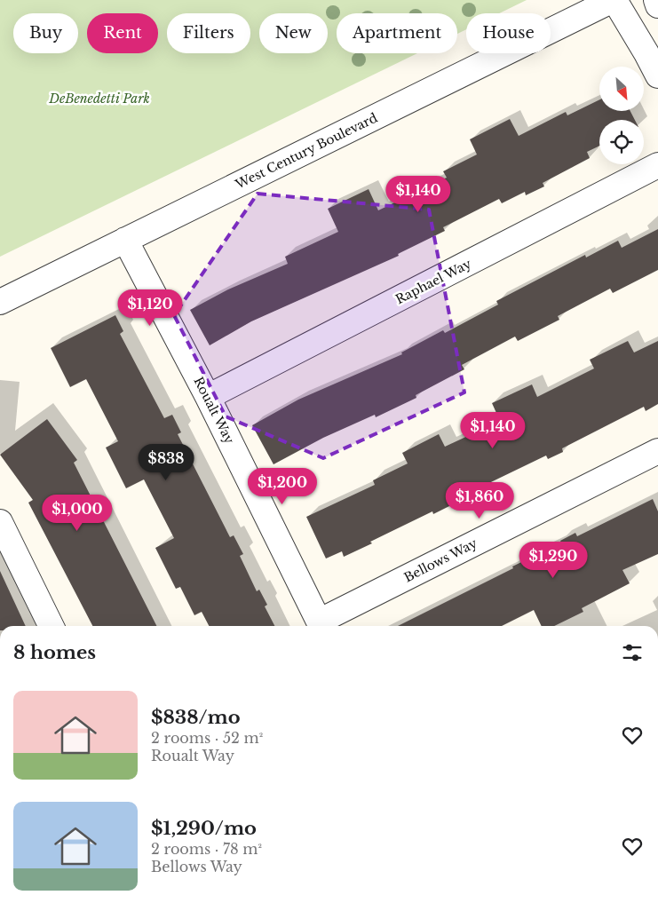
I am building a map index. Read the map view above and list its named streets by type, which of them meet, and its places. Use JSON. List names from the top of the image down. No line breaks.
{"streets":{"street":["West Century Boulevard","Raphael Way","Roualt Way","Bellows Way"]},"crossings":[["West Century Boulevard","Roualt Way"],["Raphael Way","Roualt Way"],["Roualt Way","Bellows Way"]],"parks":["DeBenedetti Park"],"north":"bottom right","page":{"chip":["Buy","Rent","Filters","New","Apartment","House"],"price":["$1,140","$1,120","$1,140","$838","$1,200","$1,860","$1,000","$1,290"],"heading":"8 homes","list":[{"name":"$838/mo","note":"2 rooms · 52 m² · Roualt Way"},{"name":"$1,290/mo","note":"2 rooms · 78 m² · Bellows Way"}]}}
